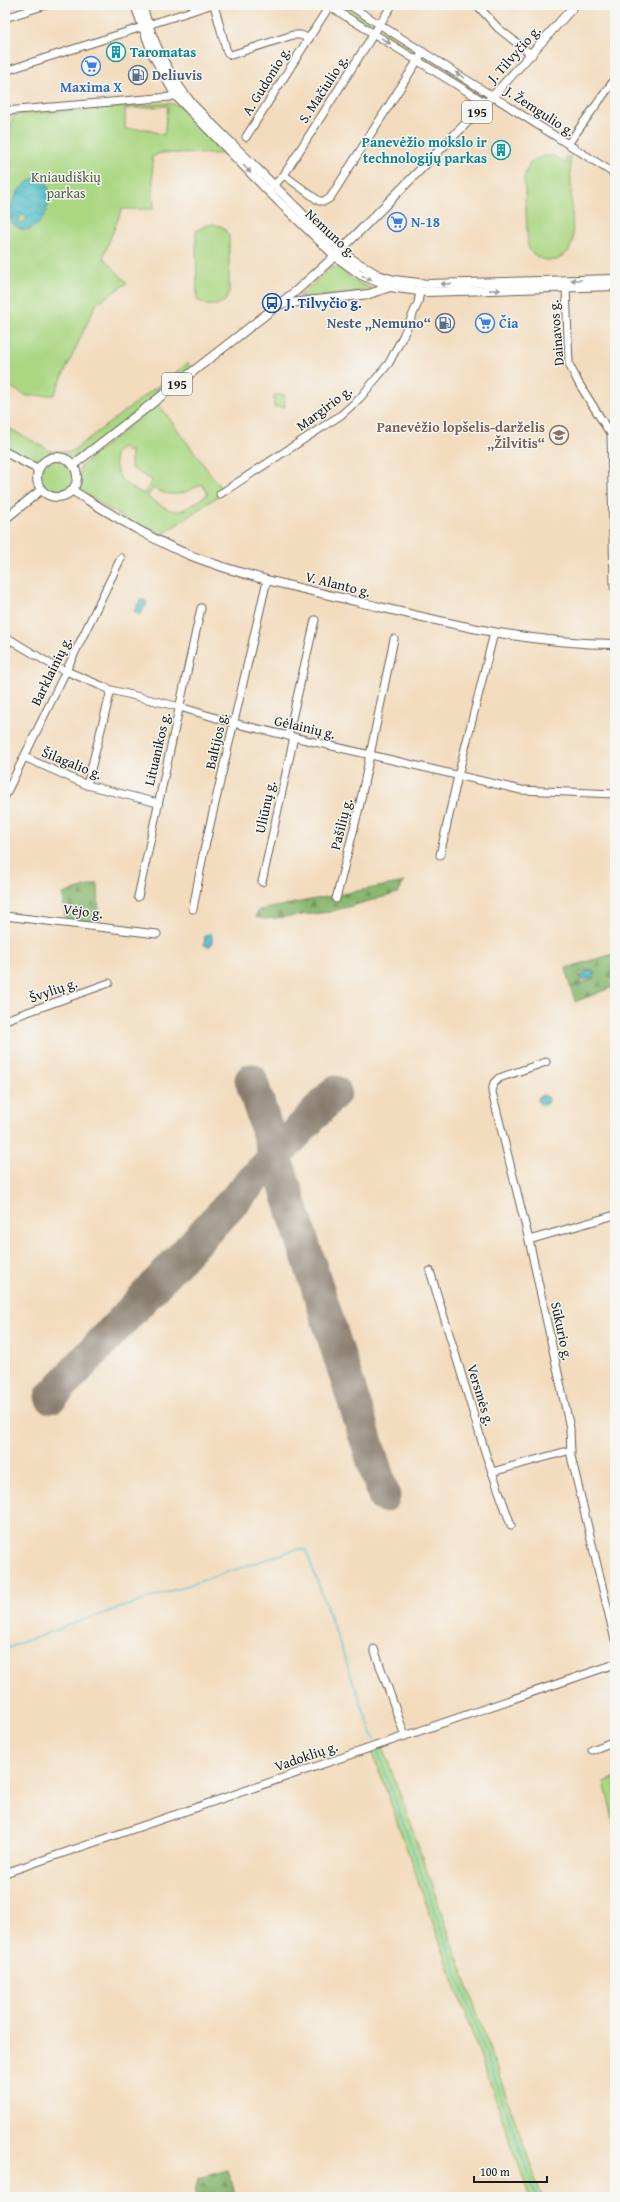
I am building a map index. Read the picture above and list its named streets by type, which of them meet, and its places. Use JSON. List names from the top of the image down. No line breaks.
{"streets":{"main road":["J. Tilvyčio g.","195","Nemuno g.","V. Alanto g."],"street":["A. Gudonio g.","S. Mačiulio g.","J. Žemgulio g.","Dainavos g.","Margirio g.","Barklainių g.","Gėlainių g.","Baltijos g.","Lituanikos g.","Šilagalio g.","Uliūnų g.","Pašilių g.","Vėjo g.","Švylių g.","Sūkurio g.","Versmės g.","Vadoklių g."]},"crossings":[["J. Tilvyčio g.","J. Žemgulio g."],["J. Tilvyčio g.","Nemuno g."],["J. Tilvyčio g.","V. Alanto g."],["A. Gudonio g.","J. Žemgulio g."],["S. Mačiulio g.","J. Žemgulio g."],["S. Mačiulio g.","Nemuno g."],["Nemuno g.","Dainavos g."],["Nemuno g.","Margirio g."],["V. Alanto g.","Baltijos g."],["Barklainių g.","Gėlainių g."],["Barklainių g.","Šilagalio g."],["Gėlainių g.","Baltijos g."],["Gėlainių g.","Lituanikos g."],["Gėlainių g.","Uliūnų g."],["Gėlainių g.","Pašilių g."],["Lituanikos g.","Šilagalio g."]],"parks":["Kniaudiškių parkas"],"places":{"building":["Taromatas","Panevėžio mokslo ir technologijų parkas"],"supermarket":["Maxima X","N-18","Čia"],"fuel station":["Deliuvis","Neste „Nemuno“"],"bus stop":["J. Tilvyčio g."],"school or university":["Panevėžio lopšelis-darželis „Žilvitis“"]},"scale_bar":"100 m"}
